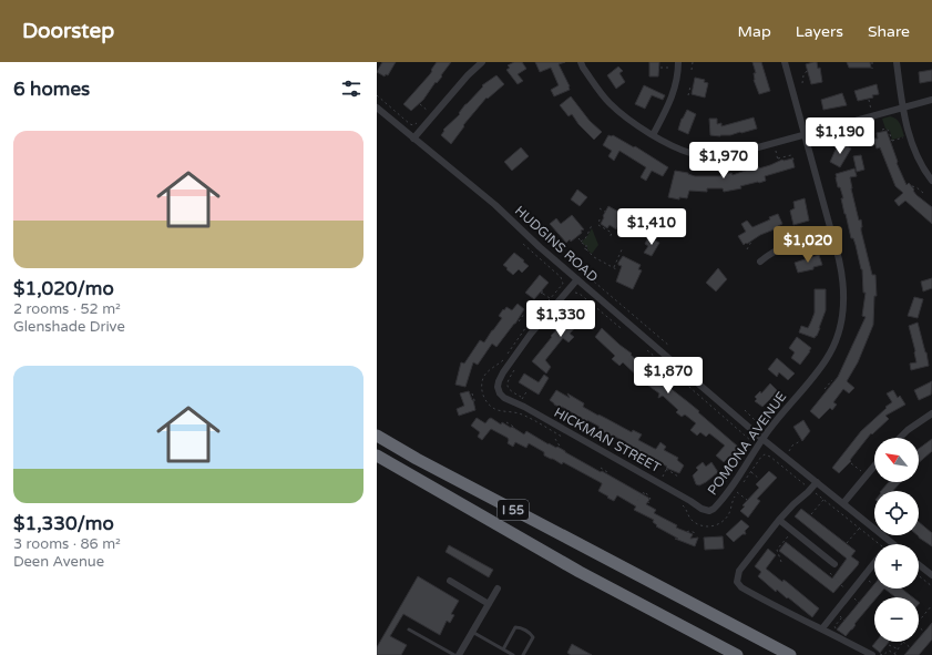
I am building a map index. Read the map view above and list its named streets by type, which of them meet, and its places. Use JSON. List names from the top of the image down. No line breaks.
{"streets":{"highway":["I 55"],"street":["HUDGINS ROAD","HICKMAN STREET","POMONA AVENUE"]},"crossings":[["HUDGINS ROAD","POMONA AVENUE"],["HICKMAN STREET","POMONA AVENUE"]],"north":"top left","page":{"header":"Doorstep","nav":["Map","Layers","Share"],"heading":"6 homes","list":[{"name":"$1,020/mo","note":"2 rooms · 52 m² · Glenshade Drive"},{"name":"$1,330/mo","note":"3 rooms · 86 m² · Deen Avenue"}],"price":["$1,190","$1,970","$1,410","$1,020","$1,330","$1,870"],"map_buttons":["+","−"]}}
